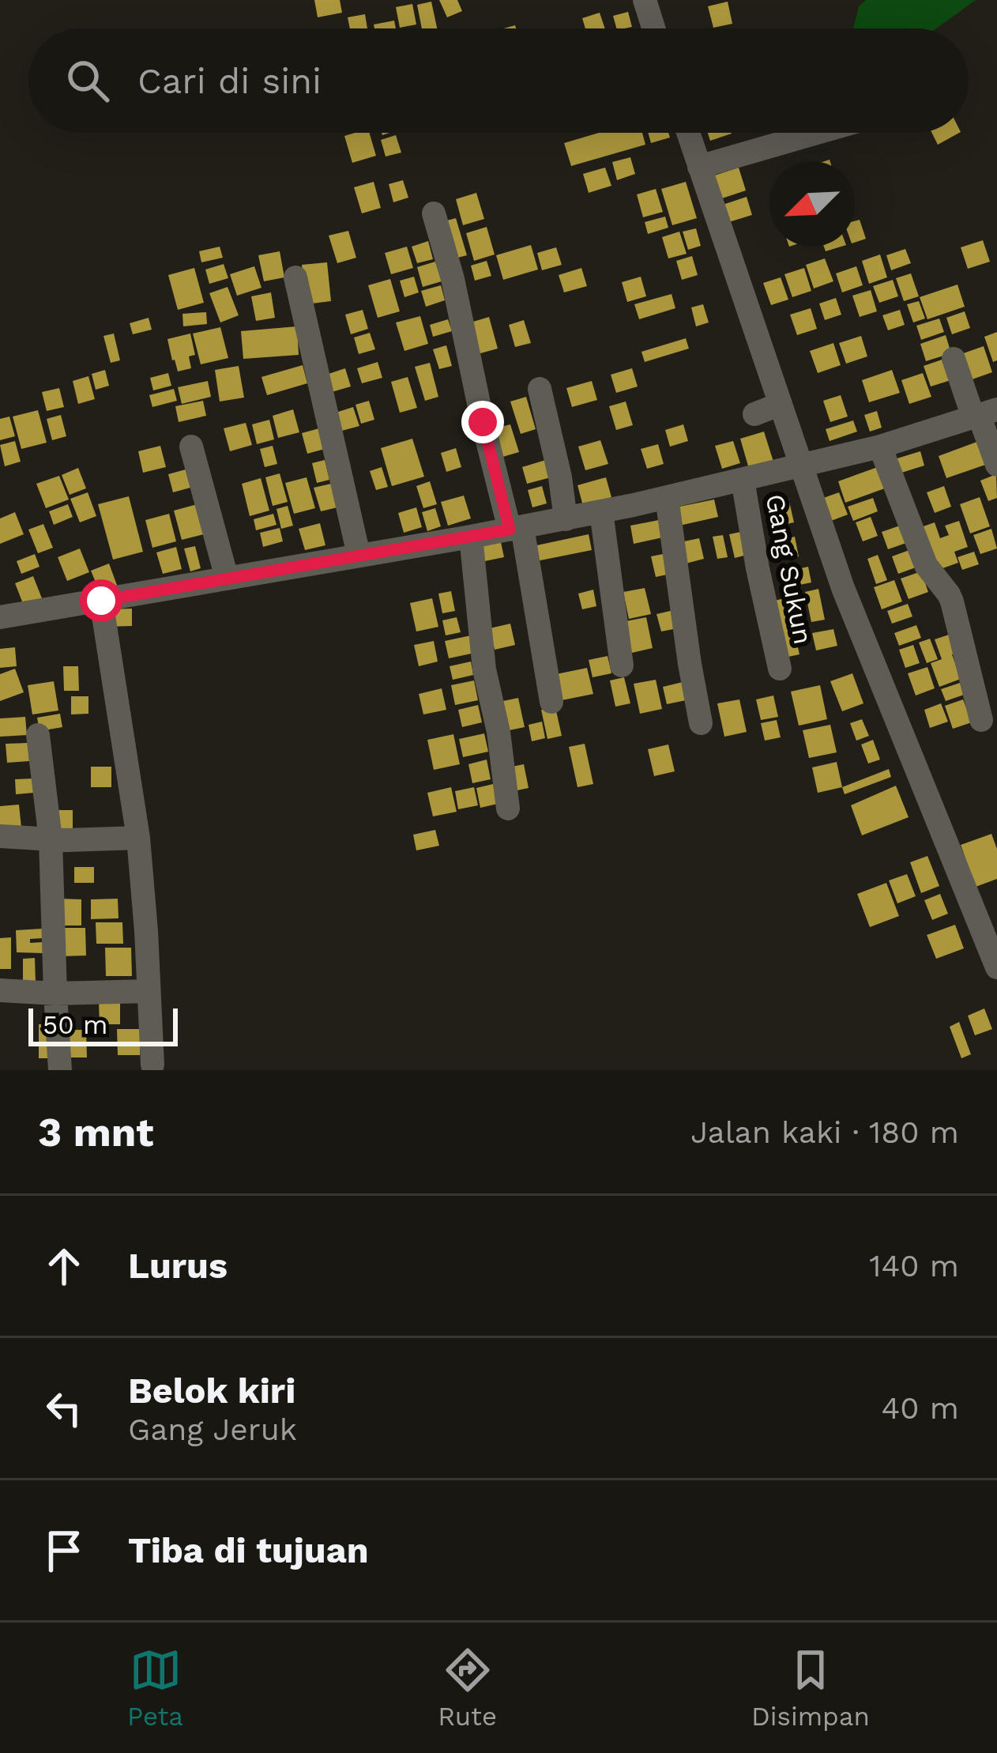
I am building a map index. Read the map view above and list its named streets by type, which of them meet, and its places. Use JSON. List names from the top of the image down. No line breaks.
{"streets":{"street":["Gang Sukun"]},"scale_bar":"50 m","north":"bottom left","page":{"search":"Cari di sini","scale":"50 m","heading":["3 mnt","Jalan kaki · 180 m"],"list":[["Lurus","140 m"],["Belok kiri","Gang Jeruk","40 m"],"Tiba di tujuan"],"nav":["Peta","Rute","Disimpan"]}}
